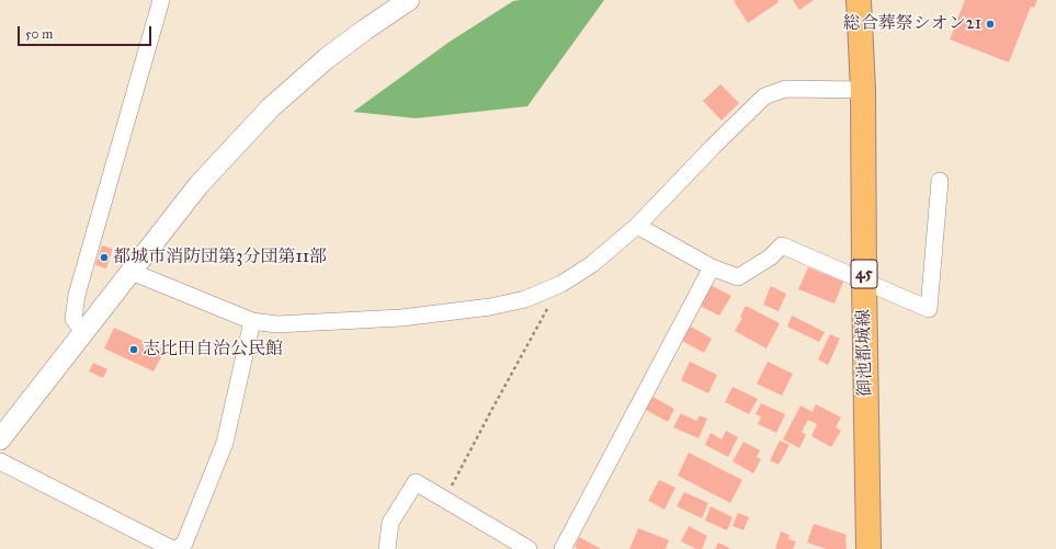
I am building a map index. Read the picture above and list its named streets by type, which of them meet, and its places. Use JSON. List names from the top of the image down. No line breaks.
{"streets":{"main road":["45","御池都城線"]},"places":["総合葬祭シオン21","都城市消防団第3分団第11部","志比田自治公民館"],"scale_bar":"50 m"}
